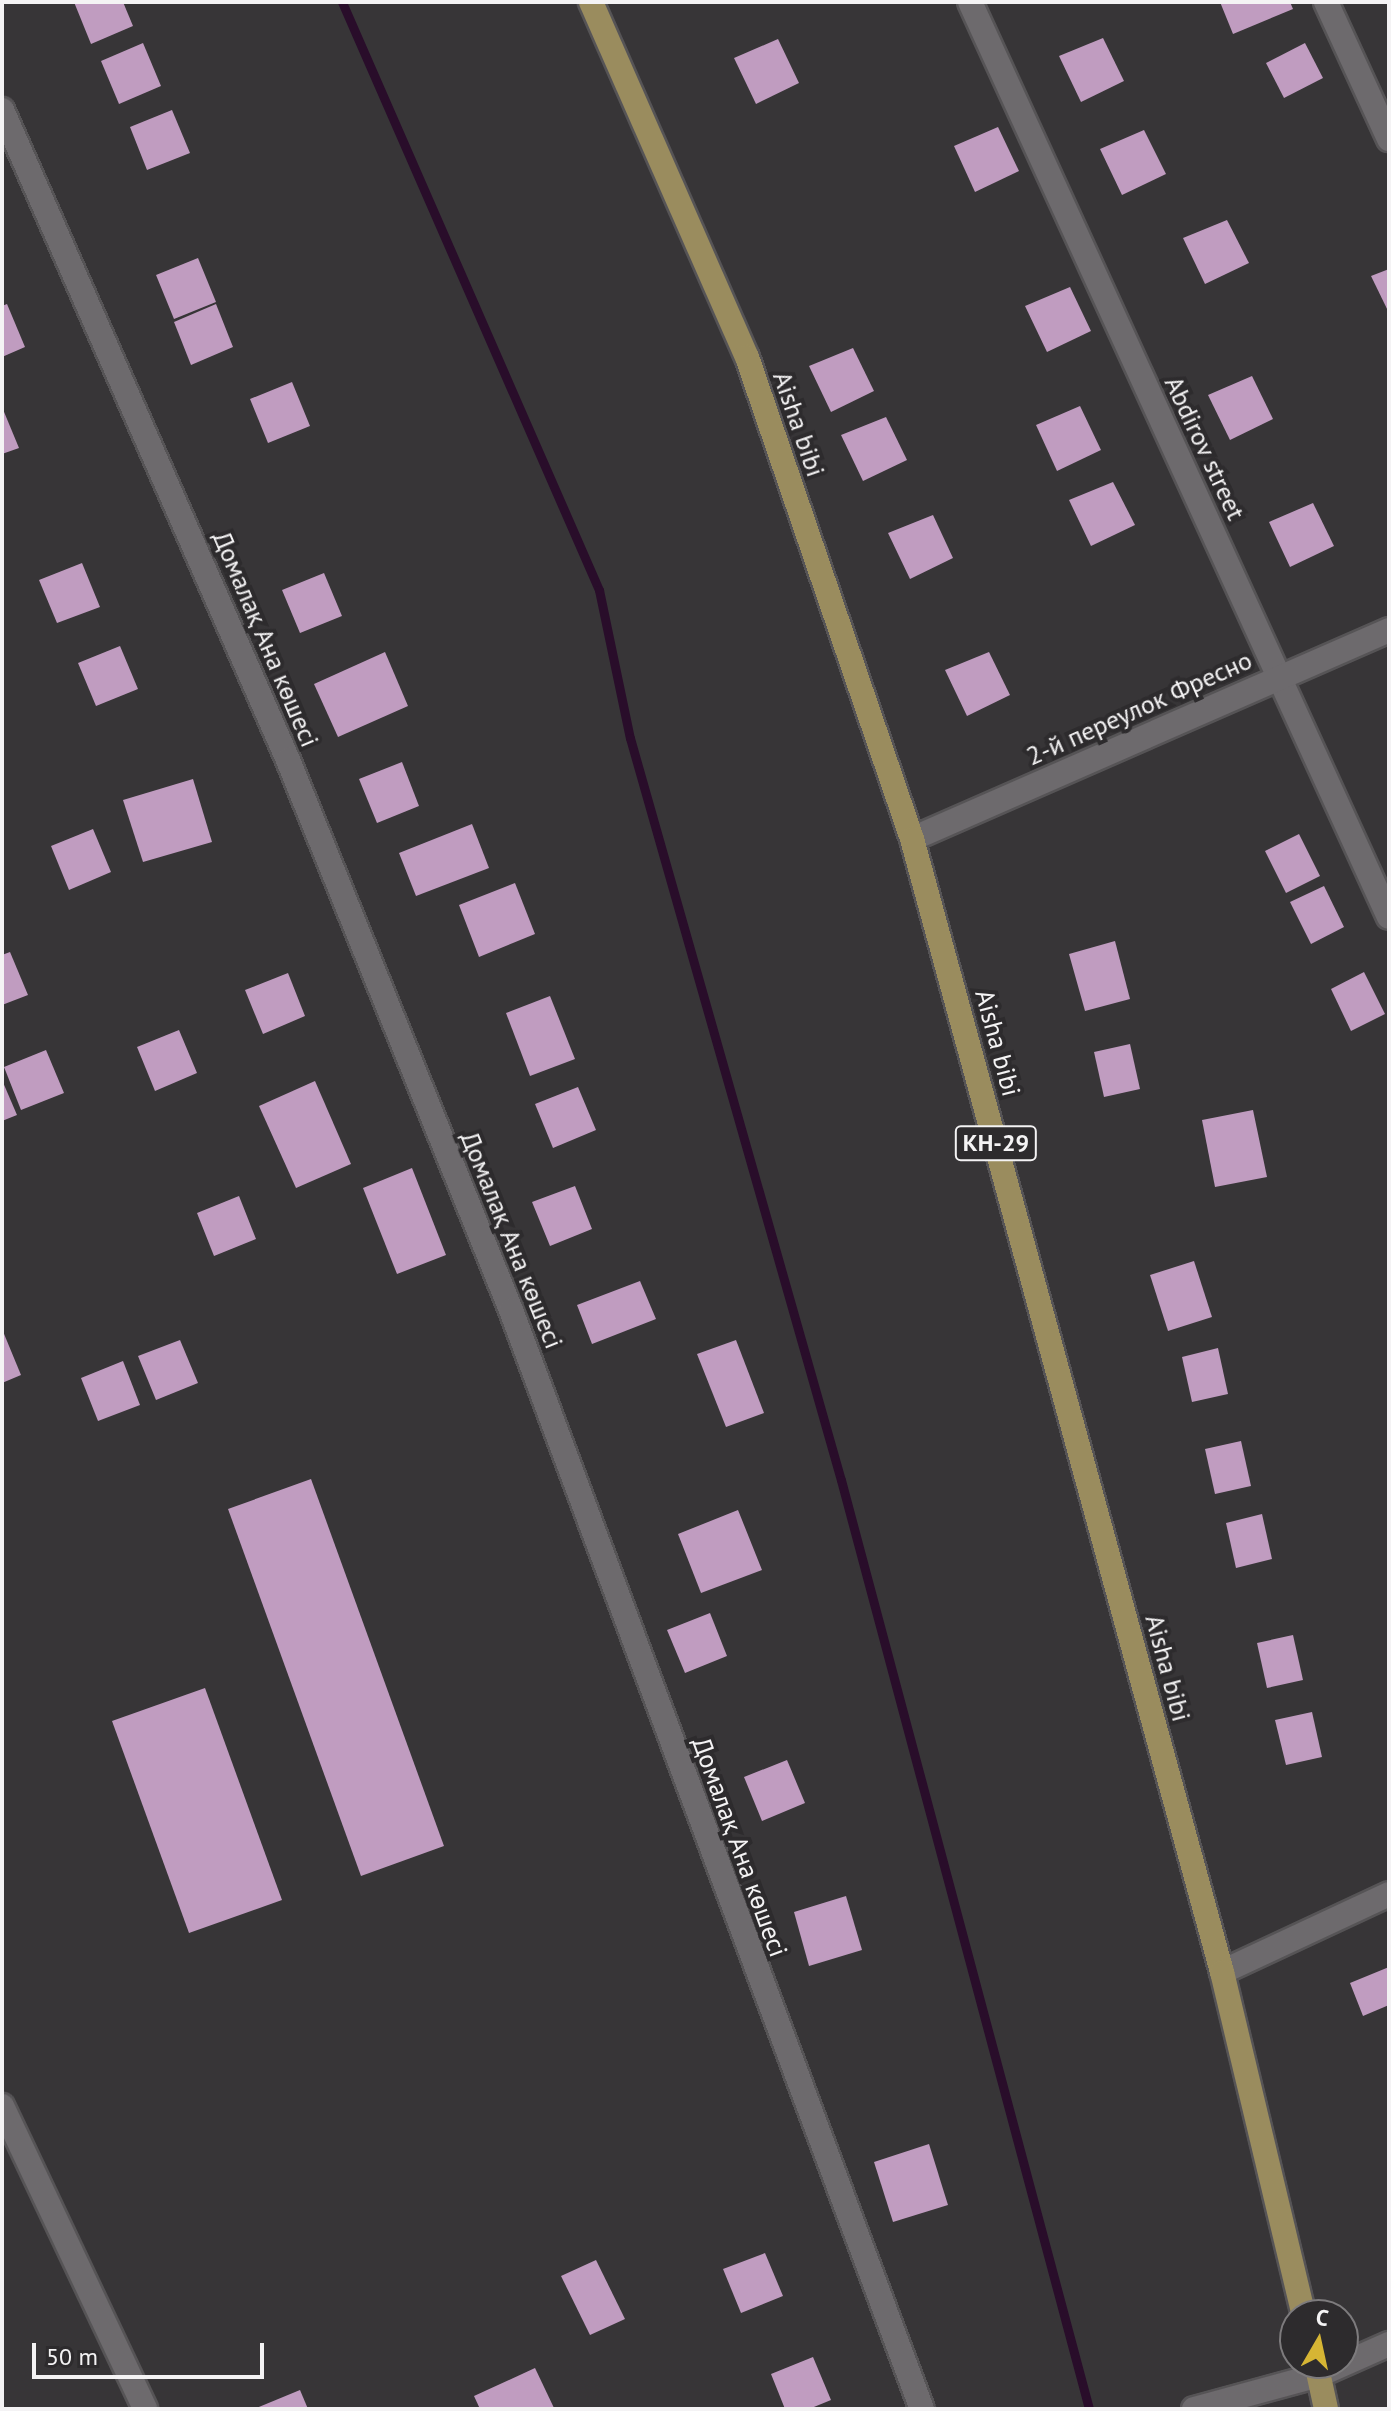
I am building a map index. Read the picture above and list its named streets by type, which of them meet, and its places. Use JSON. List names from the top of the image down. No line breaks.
{"streets":{"main road":["Aisha bibi","КН-29"],"street":["Abdirov street","Домалақ Ана көшесі","2-й переулок Фресно"]},"crossings":[["Aisha bibi","2-й переулок Фресно"],["Abdirov street","2-й переулок Фресно"]],"scale_bar":"50 m","north":"top"}
